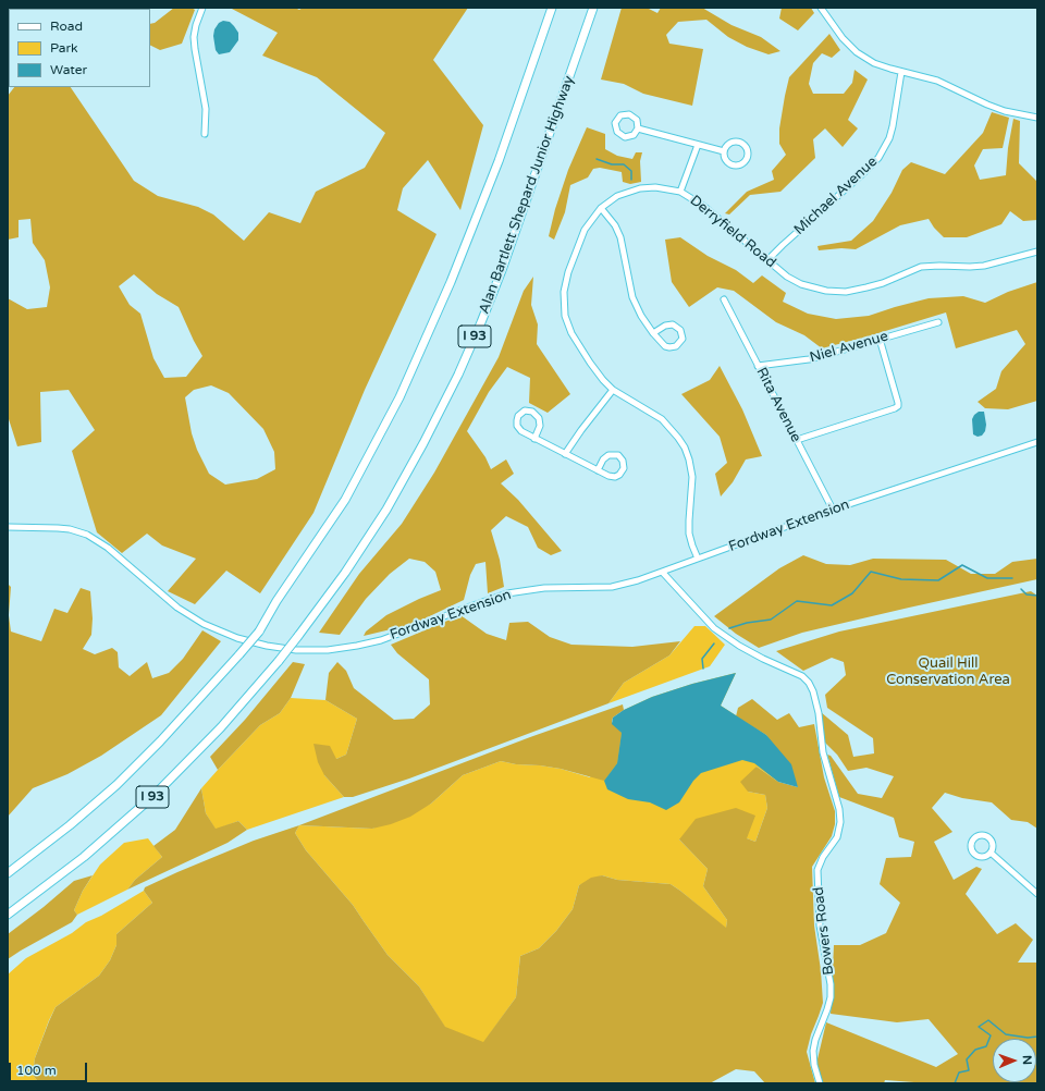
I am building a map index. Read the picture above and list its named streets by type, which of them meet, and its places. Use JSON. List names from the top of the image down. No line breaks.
{"streets":{"highway":["Alan Bartlett Shepard Junior Highway","I 93"],"street":["Michael Avenue","Derryfield Road","Niel Avenue","Rita Avenue","Fordway Extension","Bowers Road"]},"crossings":[["Michael Avenue","Derryfield Road"],["Derryfield Road","Fordway Extension"],["Niel Avenue","Rita Avenue"],["Rita Avenue","Fordway Extension"],["Fordway Extension","Bowers Road"]],"parks":["Quail Hill Conservation Area"],"legend":["Road","Park","Water"],"scale_bar":"100 m","north":"right"}
